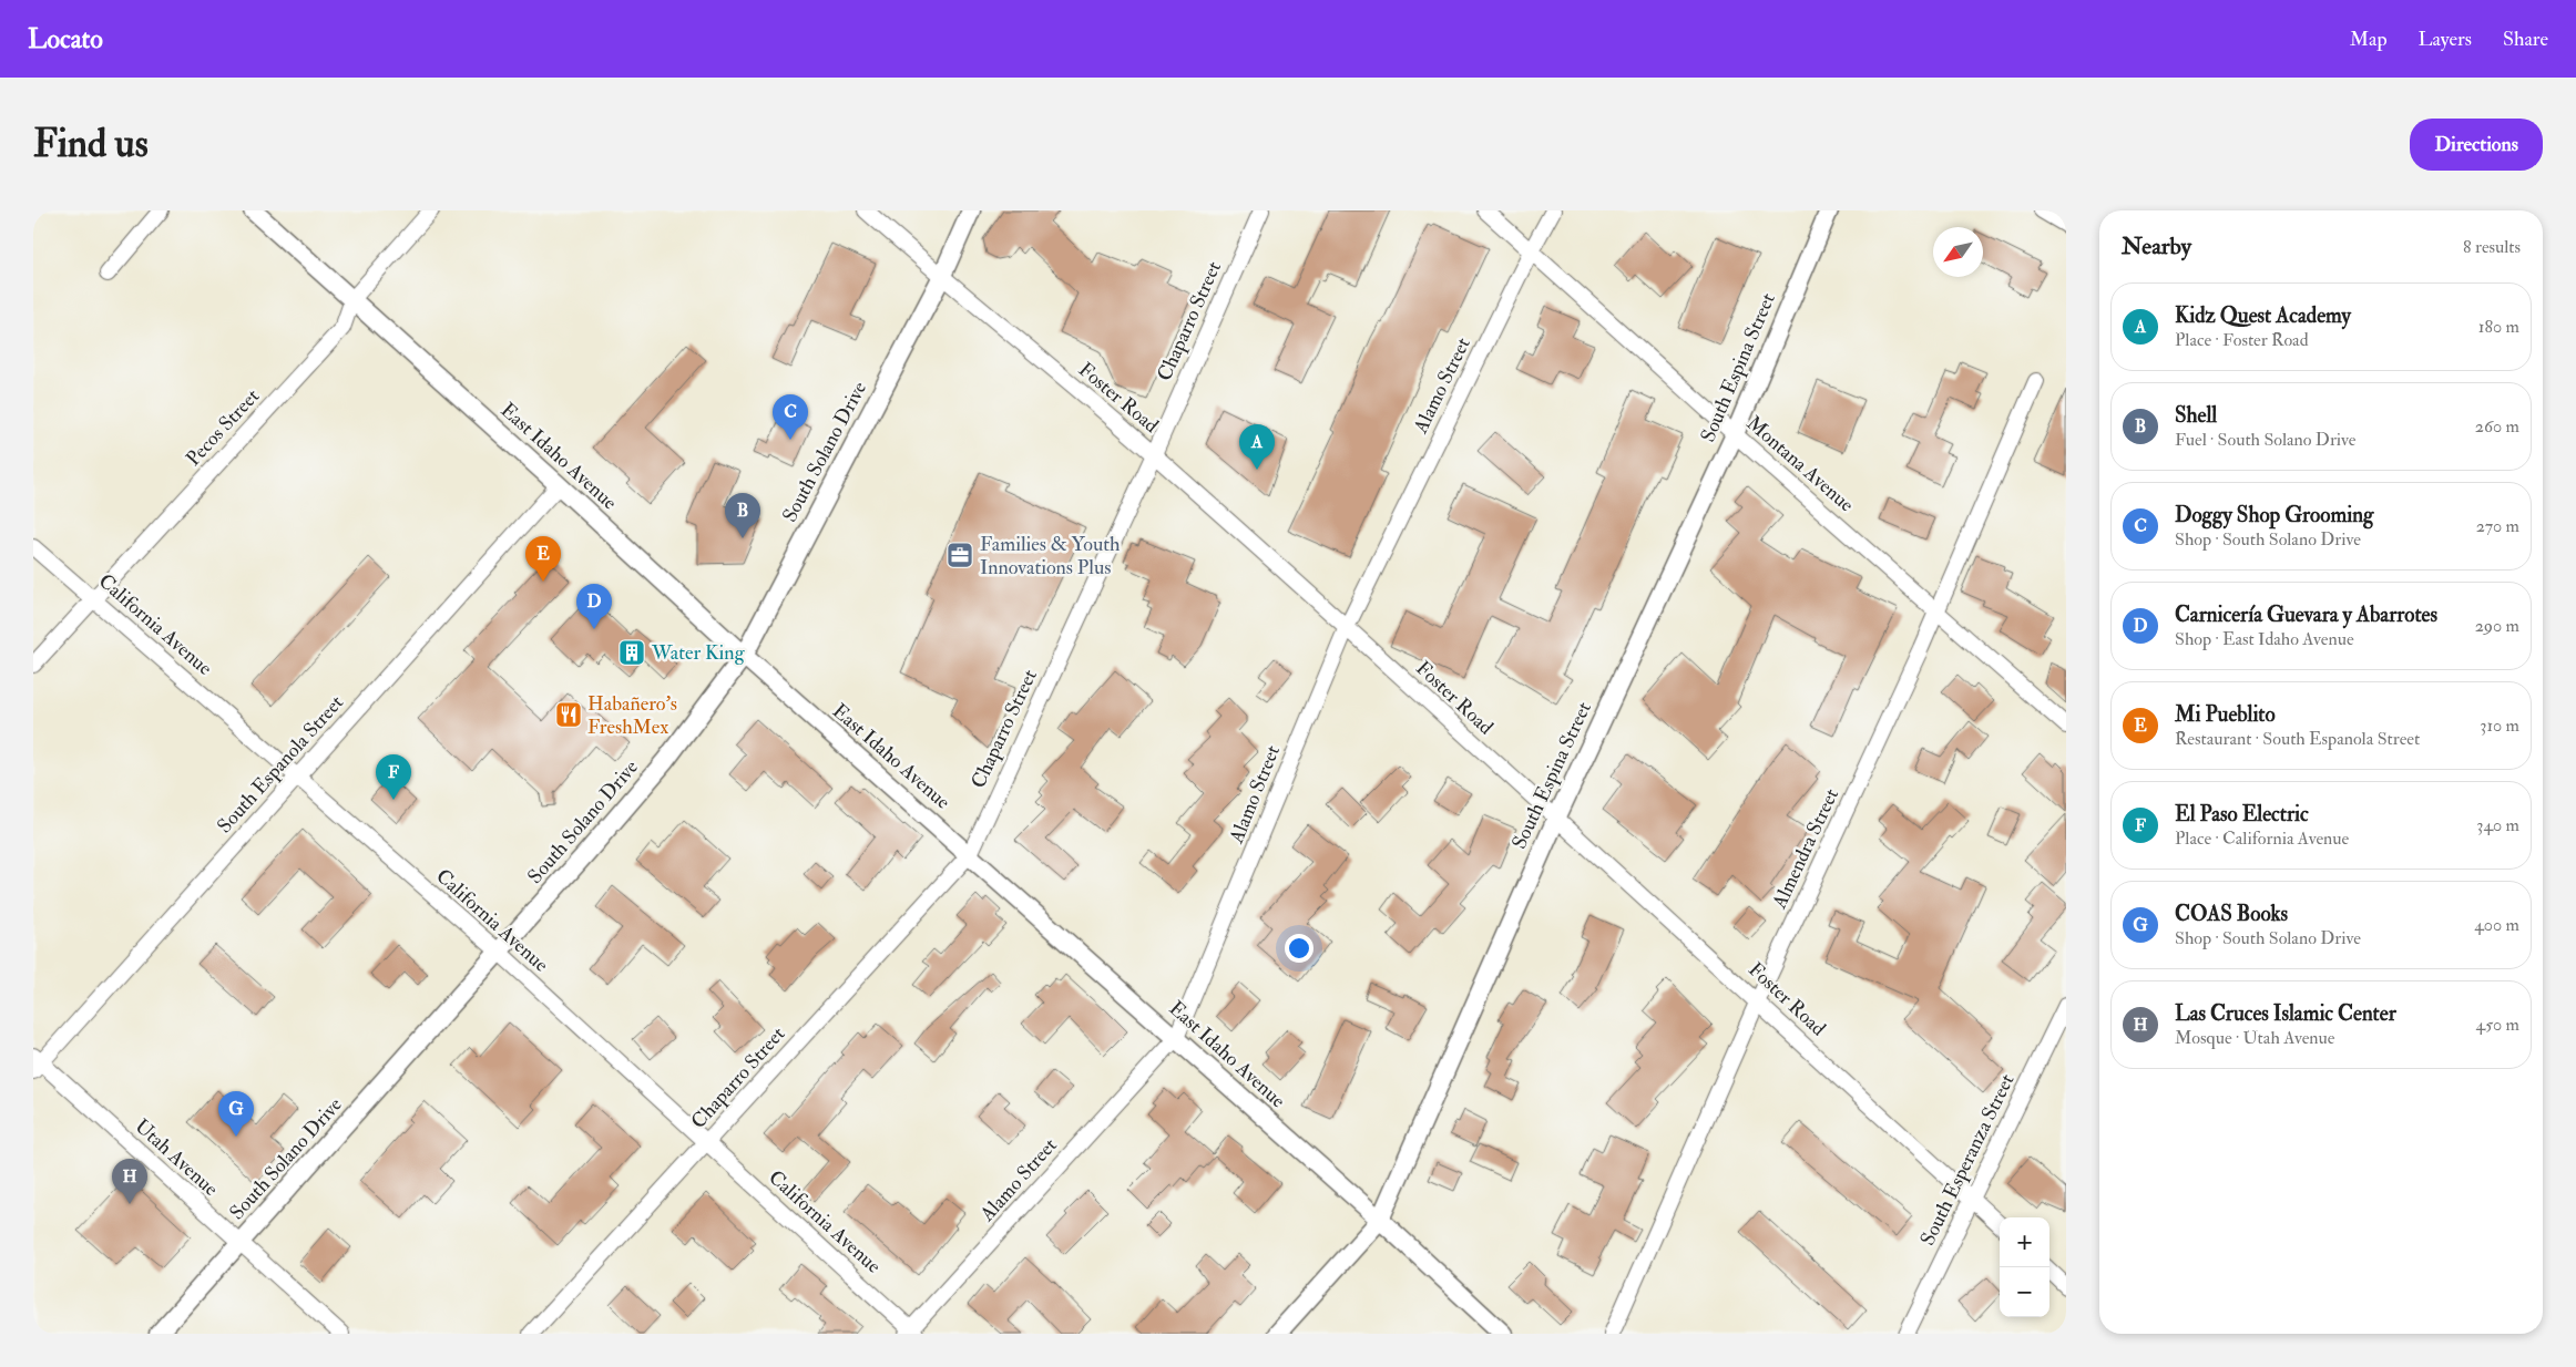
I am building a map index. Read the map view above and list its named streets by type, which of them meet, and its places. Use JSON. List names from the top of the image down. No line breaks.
{"streets":{"street":["Chaparro Street","South Espina Street","Alamo Street","Foster Road","Pecos Street","South Solano Drive","East Idaho Avenue","Montana Avenue","California Avenue","South Espanola Street","Almendra Street","Utah Avenue","South Esperanza Street"]},"crossings":[["Chaparro Street","Foster Road"],["Chaparro Street","East Idaho Avenue"],["Chaparro Street","California Avenue"],["South Espina Street","Foster Road"],["South Espina Street","East Idaho Avenue"],["South Espina Street","Montana Avenue"],["Alamo Street","Foster Road"],["Alamo Street","East Idaho Avenue"],["Alamo Street","Montana Avenue"],["Alamo Street","California Avenue"],["Foster Road","South Solano Drive"],["Foster Road","Almendra Street"],["Foster Road","South Esperanza Street"],["Pecos Street","East Idaho Avenue"],["Pecos Street","California Avenue"],["South Solano Drive","East Idaho Avenue"],["South Solano Drive","California Avenue"],["South Solano Drive","Utah Avenue"],["East Idaho Avenue","South Espanola Street"],["Montana Avenue","Almendra Street"],["California Avenue","South Espanola Street"],["South Espanola Street","Utah Avenue"]],"places":{"office":["Families & Youth Innovations Plus"],"building":["Water King"],"restaurant":["Habañero's FreshMex"]},"north":"bottom left","page":{"header":"Locato","nav":["Map","Layers","Share"],"buttons":"Directions","title":"Find us","heading":["Nearby","8 results"],"list":[{"mark":"A","name":"Kidz Quest Academy","note":"Place · Foster Road","value":"180 m"},{"mark":"B","name":"Shell","note":"Fuel · South Solano Drive","value":"260 m"},{"mark":"C","name":"Doggy Shop Grooming","note":"Shop · South Solano Drive","value":"270 m"},{"mark":"D","name":"Carnicería Guevara y Abarrotes","note":"Shop · East Idaho Avenue","value":"290 m"},{"mark":"E","name":"Mi Pueblito","note":"Restaurant · South Espanola Street","value":"310 m"},{"mark":"F","name":"El Paso Electric","note":"Place · California Avenue","value":"340 m"},{"mark":"G","name":"COAS Books","note":"Shop · South Solano Drive","value":"400 m"},{"mark":"H","name":"Las Cruces Islamic Center","note":"Mosque · Utah Avenue","value":"450 m"}],"pins":["C","A","B","E","D","F","G","H"],"map_buttons":["+","−"]}}
